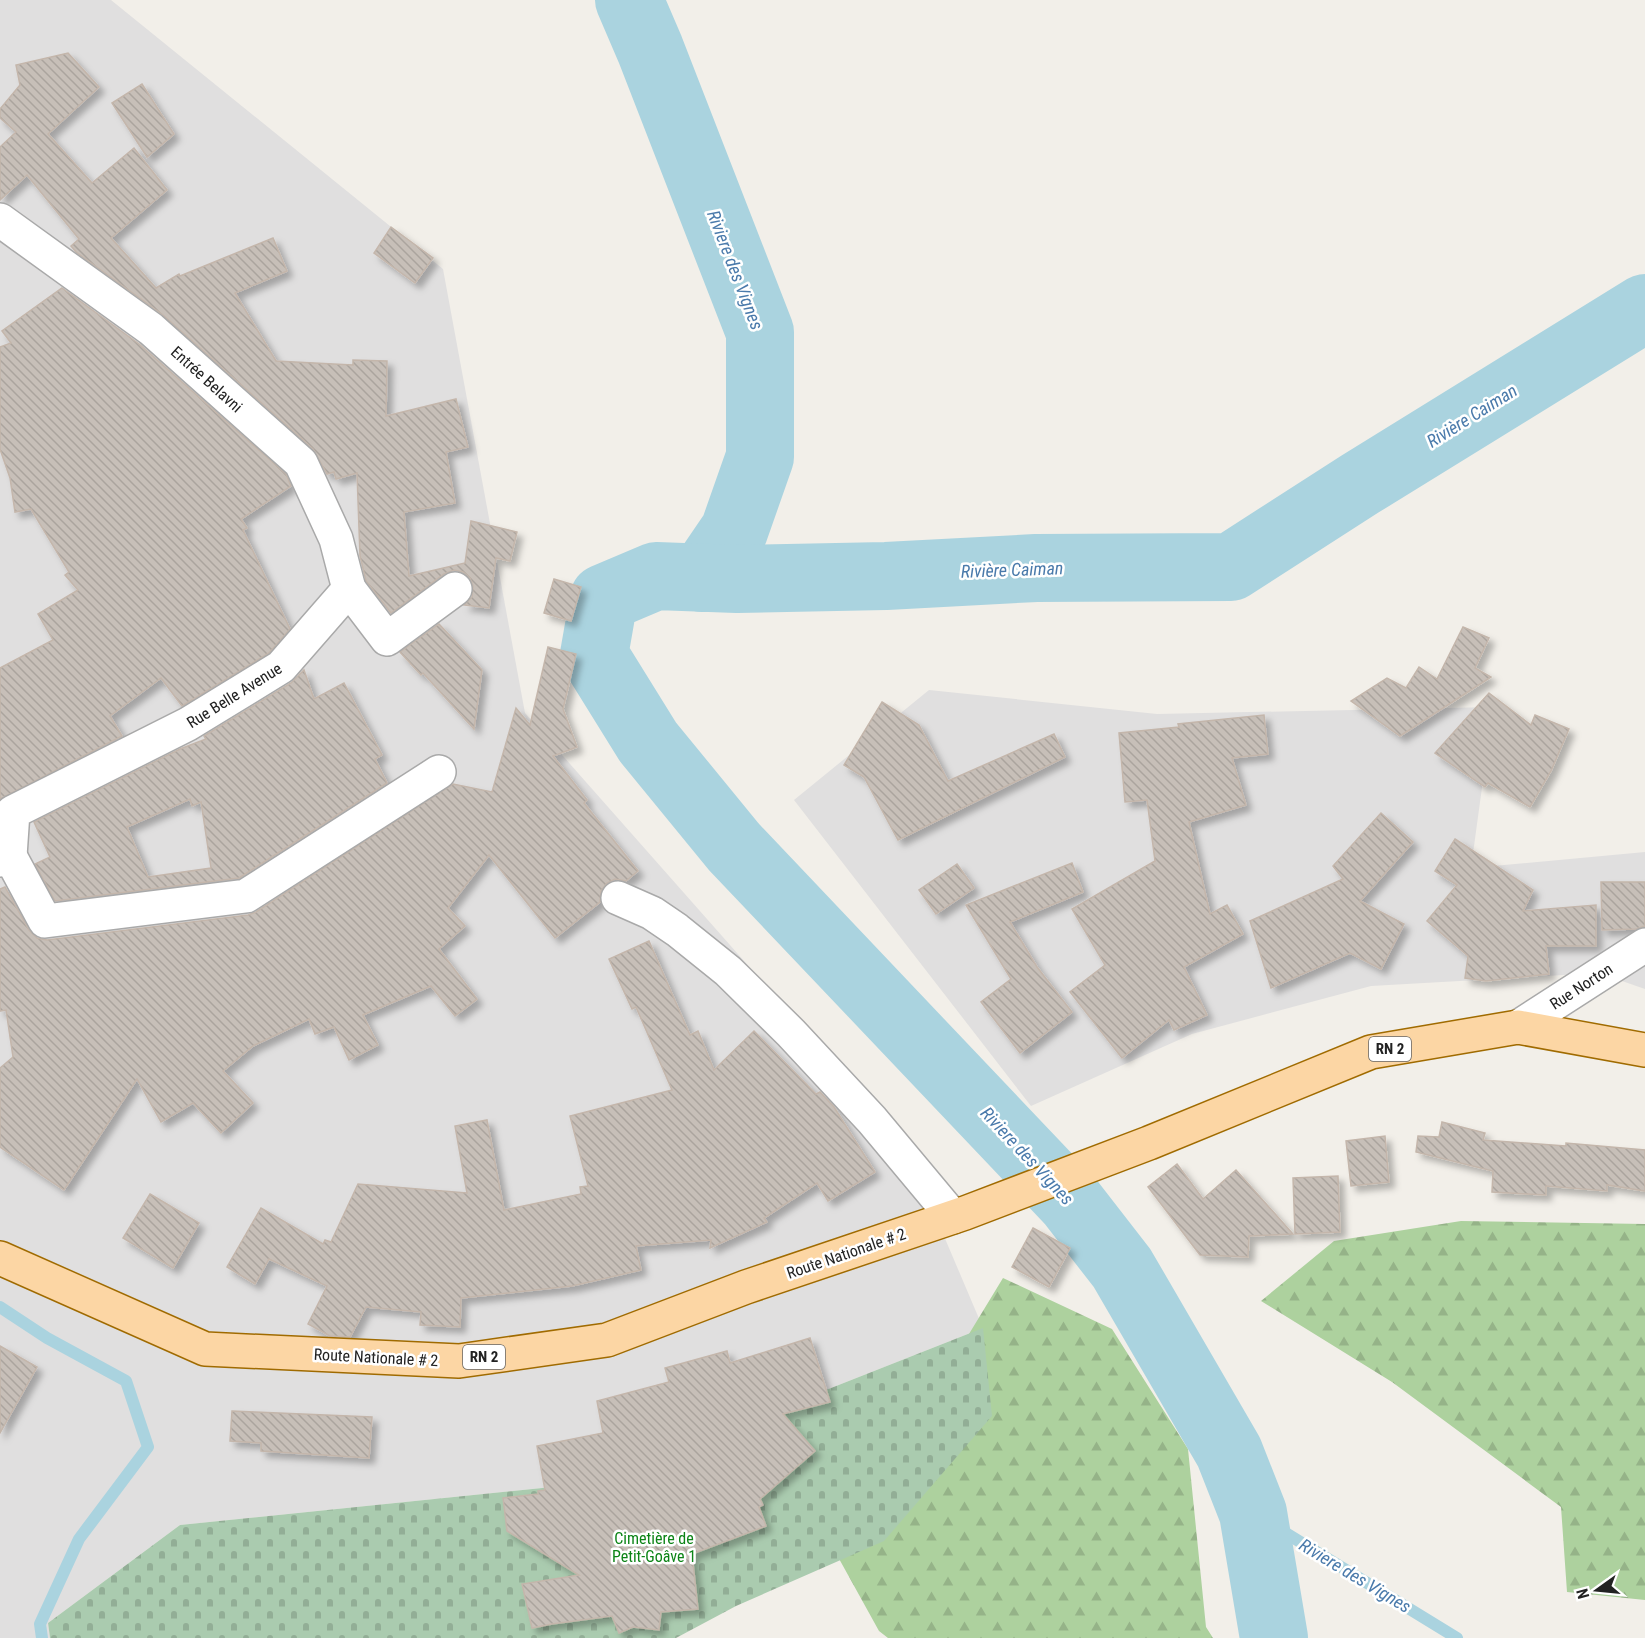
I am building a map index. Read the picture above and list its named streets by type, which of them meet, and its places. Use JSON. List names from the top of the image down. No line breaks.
{"streets":{"main road":["RN 2","Route Nationale # 2"],"street":["Entrée Belavni","Rue Belle Avenue","Rue Norton"]},"crossings":[["Entrée Belavni","Rue Belle Avenue"],["Rue Norton","RN 2"],["RN 2","Route Nationale # 2"]],"water":["Riviere des Vignes","Rivière Caiman"],"parks":["Cimetière de Petit-Goâve 1"],"north":"left"}
